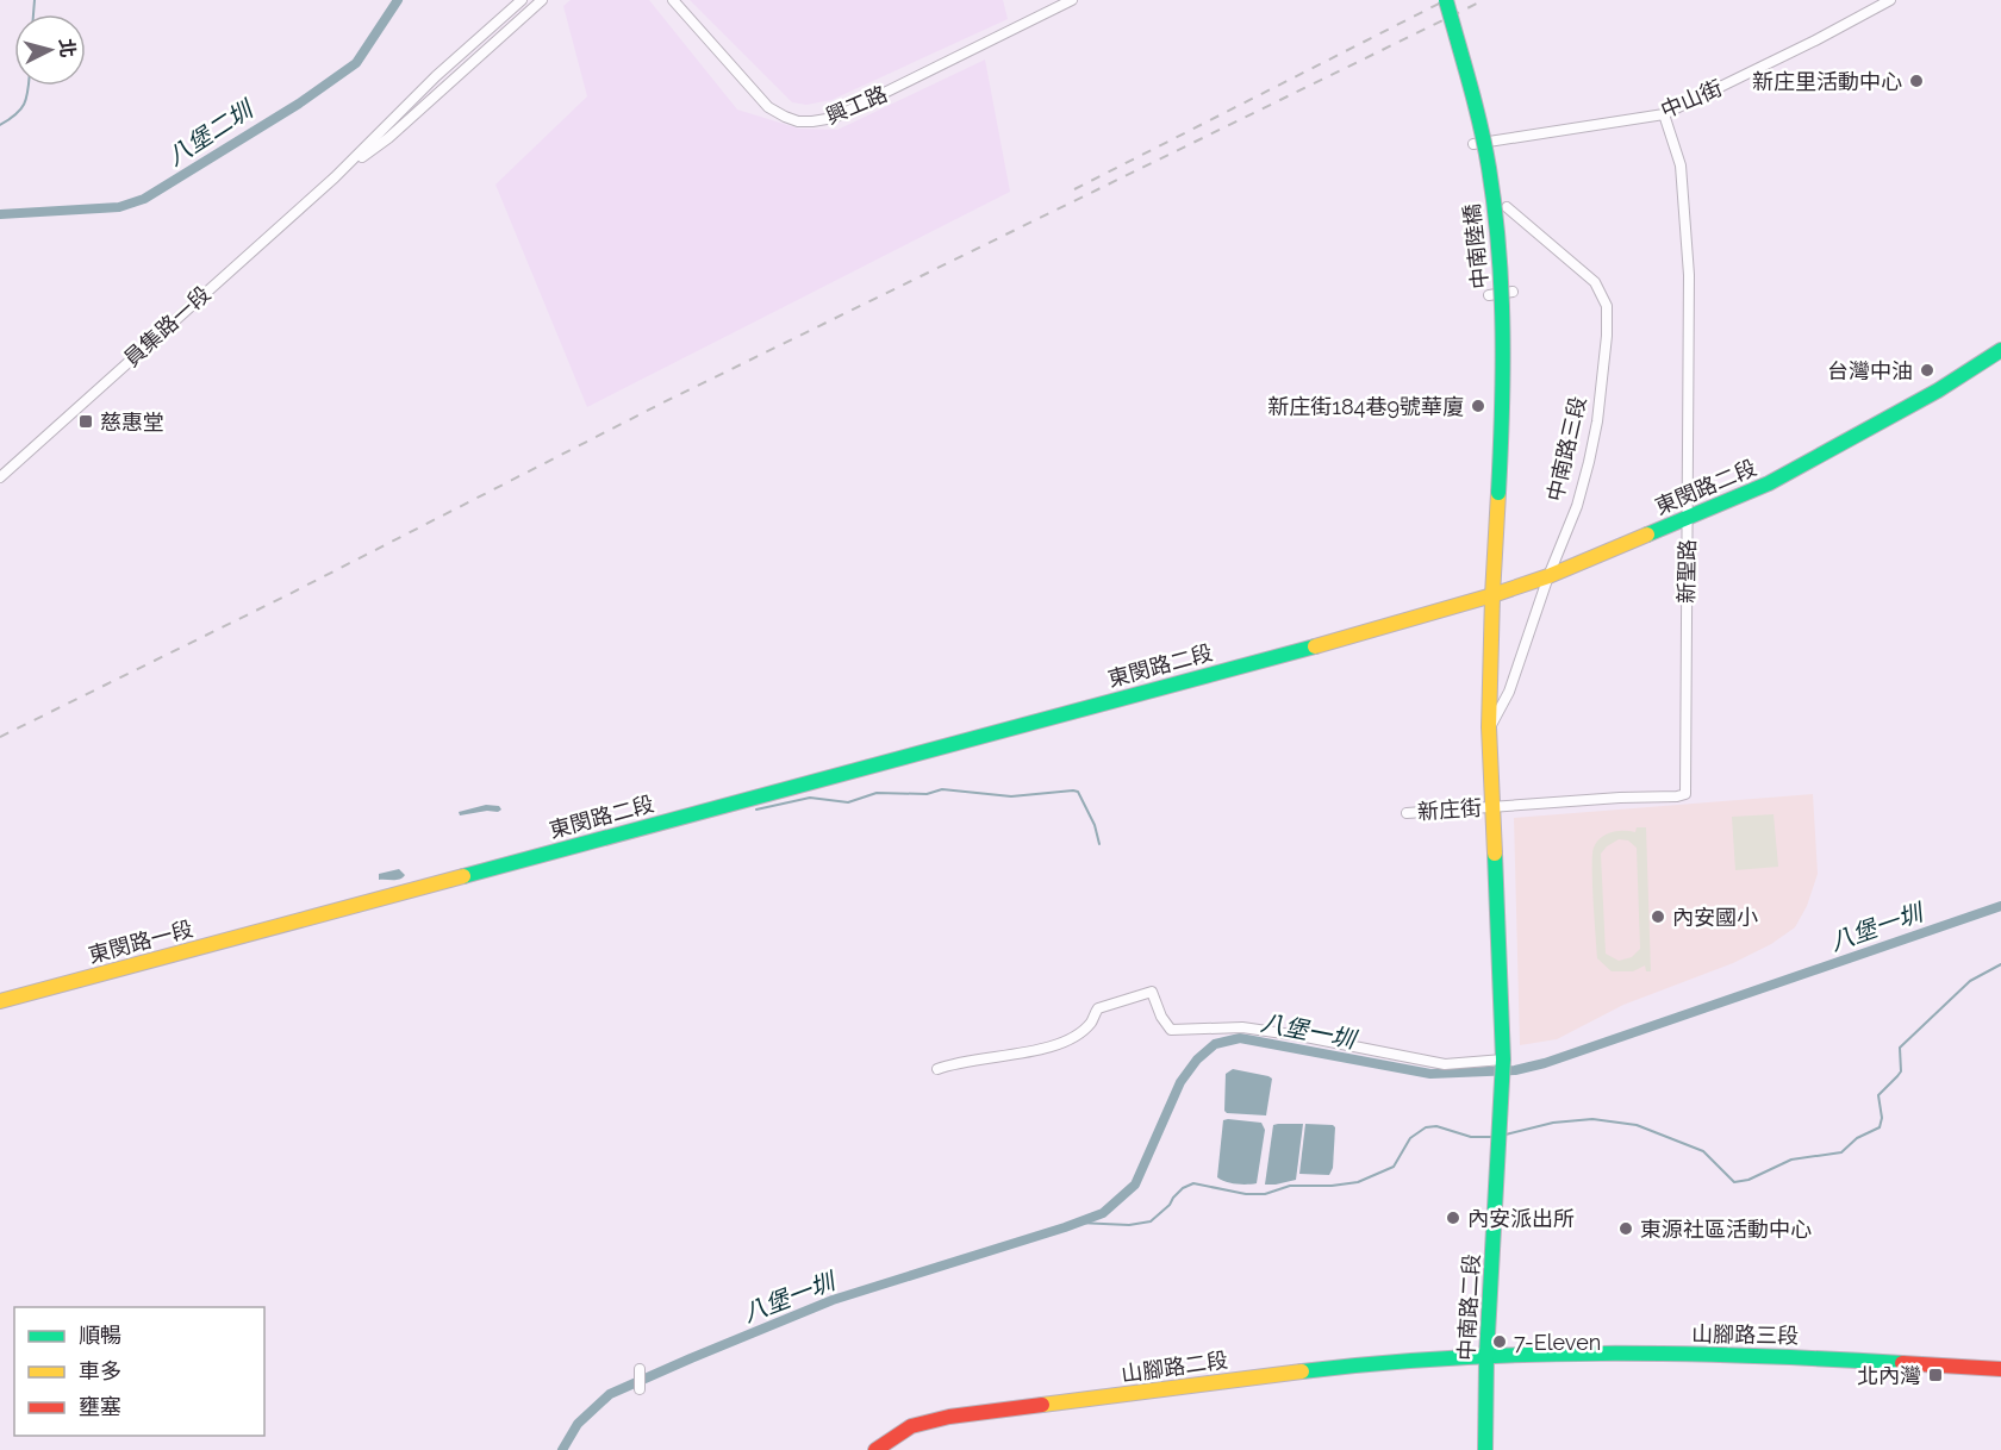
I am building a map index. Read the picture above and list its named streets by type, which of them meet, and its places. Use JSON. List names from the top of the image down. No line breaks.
{"streets":{"main road":["中南陸橋","東閔路二段","東閔路一段","中南路二段","山腳路三段","山腳路二段"],"street":["中山街","興工路","員集路一段","中南路三段","新聖路","新庄街"]},"crossings":[["中山街","新聖路"],["中南陸橋","東閔路二段"],["中南路三段","東閔路二段"],["東閔路二段","新聖路"],["東閔路二段","東閔路一段"],["新聖路","新庄街"],["中南路二段","山腳路三段"],["中南路二段","山腳路二段"],["山腳路三段","山腳路二段"]],"water":["八堡二圳","八堡一圳"],"places":{"other":["新庄里活動中心","台灣中油","新庄街184巷9號華廈","內安國小","內安派出所","東源社區活動中心","7-Eleven"],"transit":["慈惠堂","北內灣"]},"legend":["順暢","車多","壅塞"],"north":"right"}
